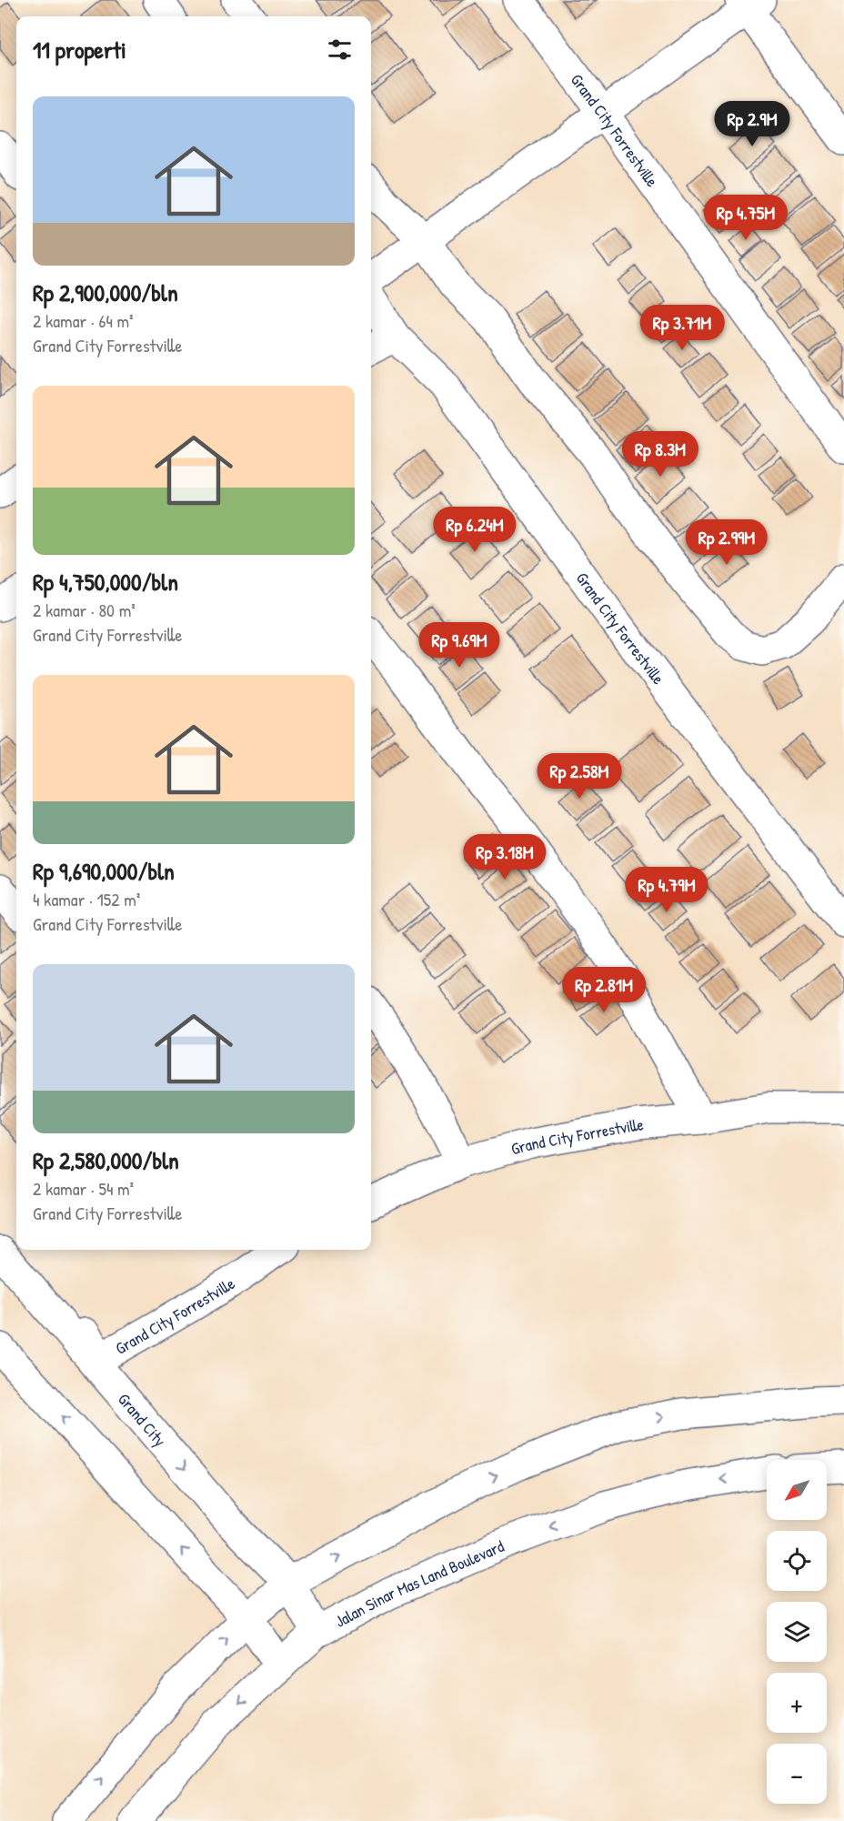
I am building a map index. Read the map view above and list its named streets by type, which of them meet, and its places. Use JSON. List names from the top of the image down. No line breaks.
{"streets":{"street":["Grand City Forrestville","Grand City","Jalan Sinar Mas Land Boulevard"]},"crossings":[["Grand City","Jalan Sinar Mas Land Boulevard"]],"north":"bottom left","page":{"heading":"11 properti","list":[{"name":"Rp 2,900,000/bln","note":"2 kamar · 64 m² · Grand City Forrestville"},{"name":"Rp 4,750,000/bln","note":"2 kamar · 80 m² · Grand City Forrestville"},{"name":"Rp 9,690,000/bln","note":"4 kamar · 152 m² · Grand City Forrestville"},{"name":"Rp 2,580,000/bln","note":"2 kamar · 54 m² · Grand City Forrestville"}],"price":["Rp 2.9M","Rp 4.75M","Rp 3.71M","Rp 8.3M","Rp 6.24M","Rp 2.99M","Rp 9.69M","Rp 2.58M","Rp 3.18M","Rp 4.79M","Rp 2.81M"],"map_buttons":["+","−"]}}
